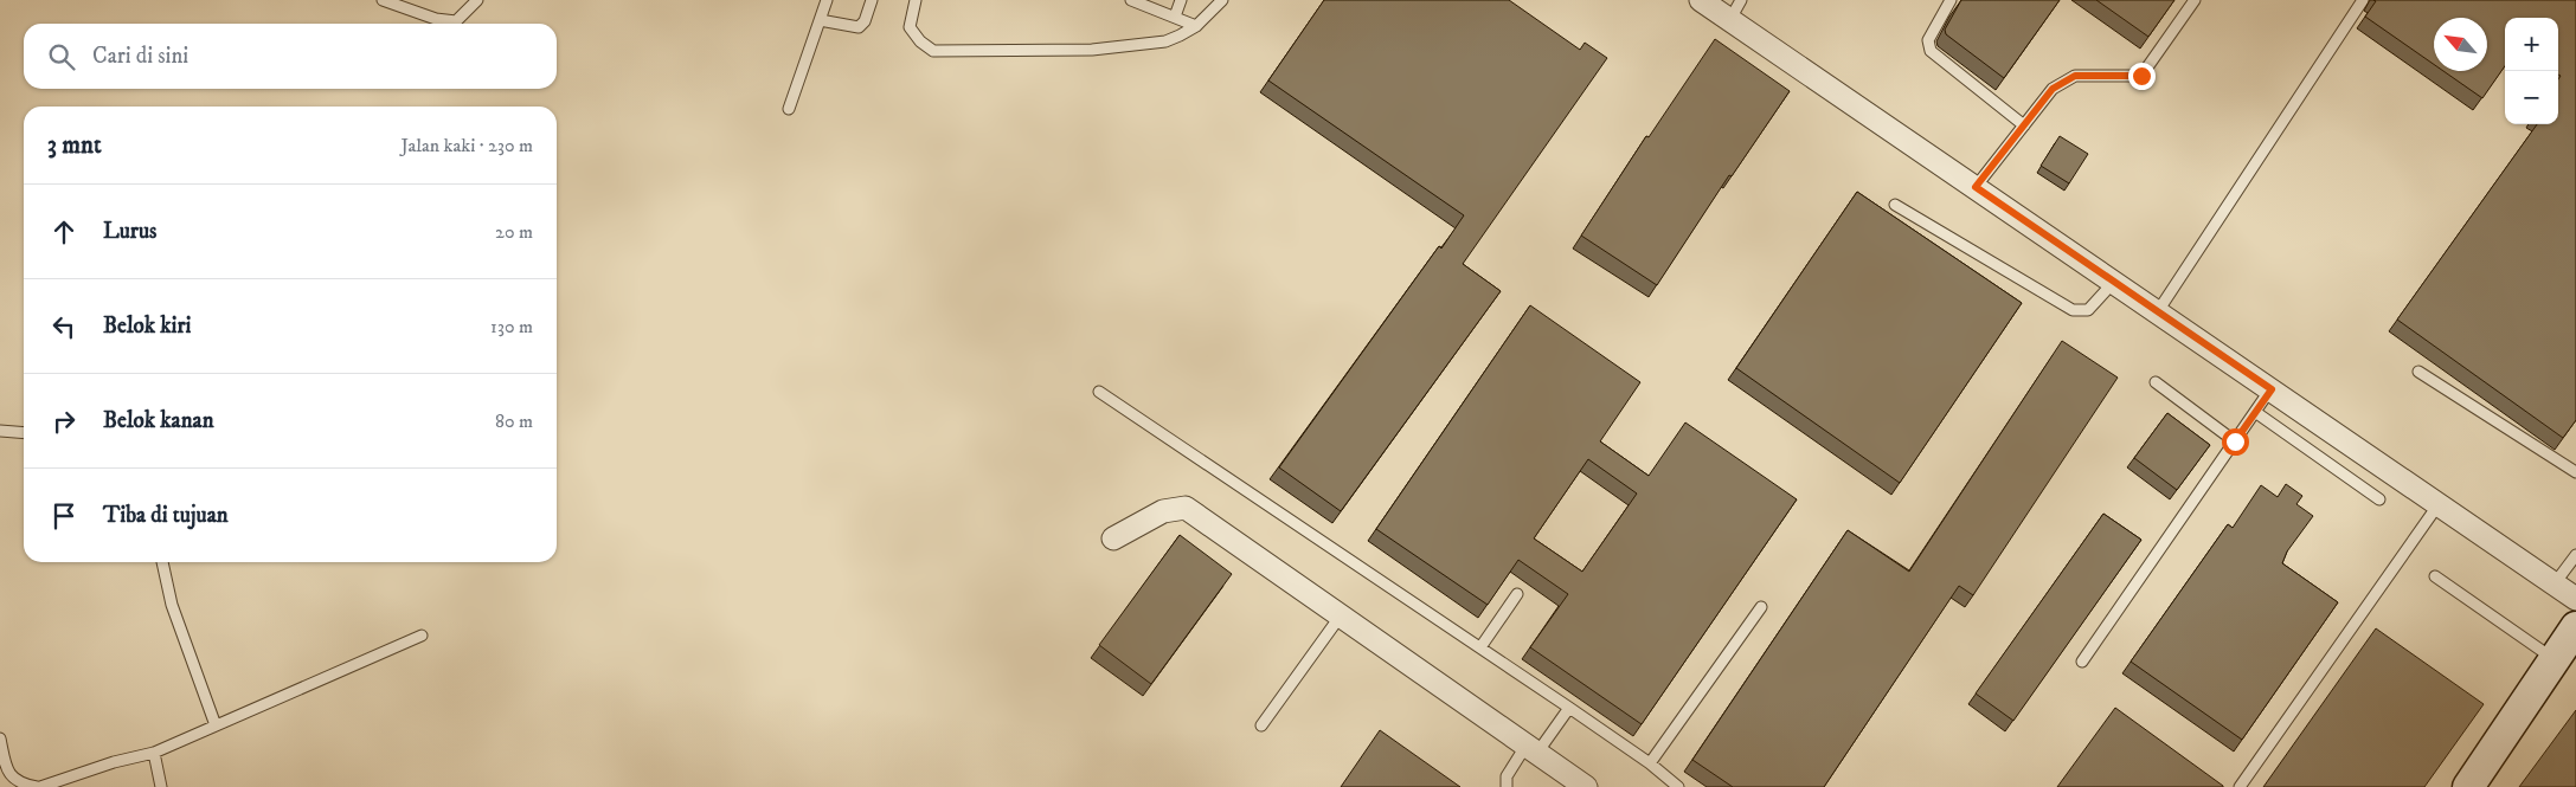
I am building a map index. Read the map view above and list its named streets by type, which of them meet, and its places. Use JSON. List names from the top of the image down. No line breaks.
{"north":"top left","page":{"map_buttons":["+","−"],"search":"Cari di sini","heading":["3 mnt","Jalan kaki · 230 m"],"list":[["Lurus","20 m"],["Belok kiri","130 m"],["Belok kanan","80 m"],"Tiba di tujuan"]}}
